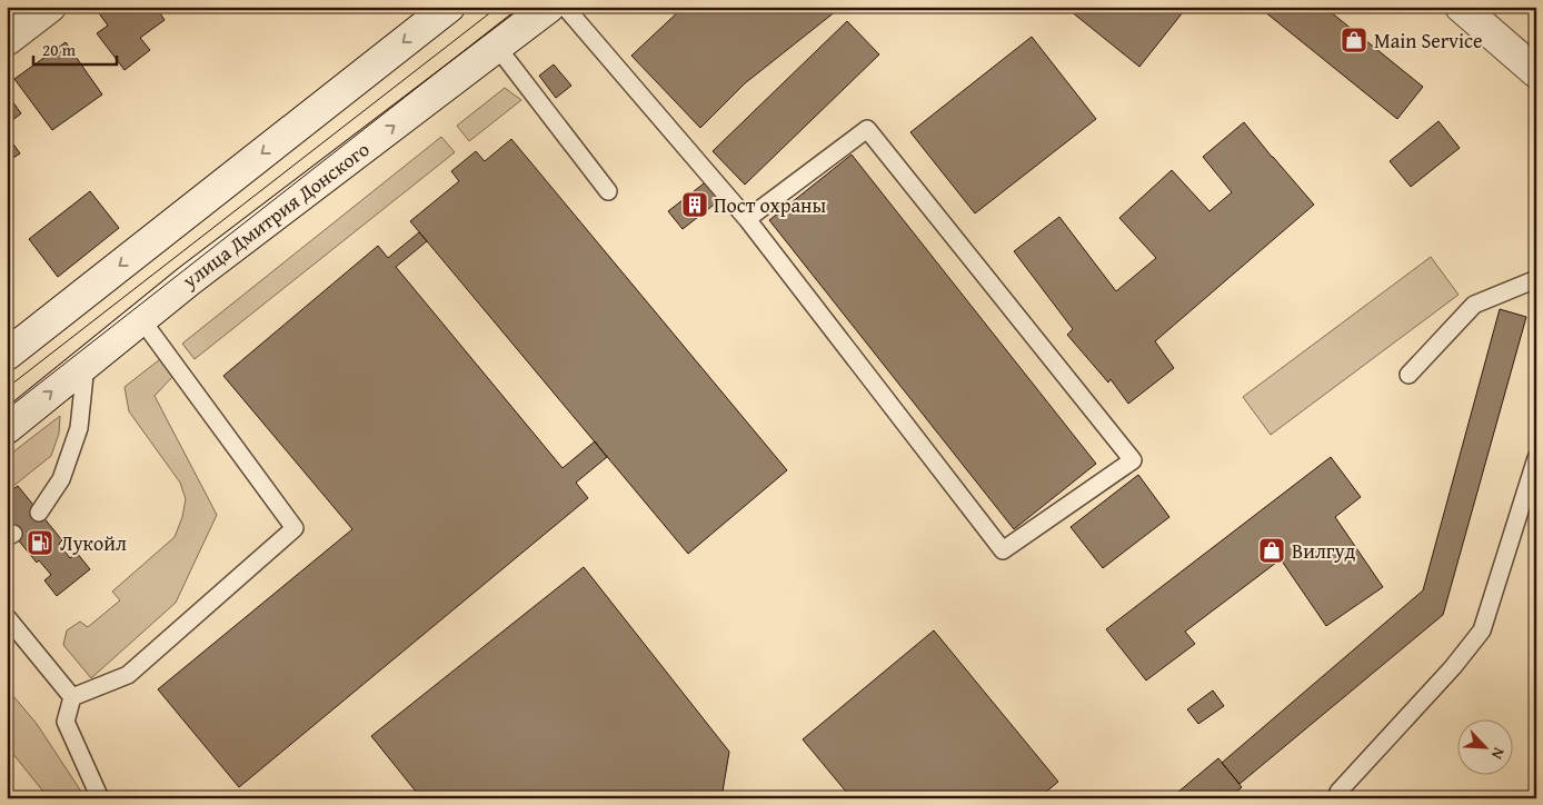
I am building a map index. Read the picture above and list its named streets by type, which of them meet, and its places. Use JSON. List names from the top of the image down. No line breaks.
{"streets":{"street":["улица Дмитрия Донского"]},"places":{"shop":["Main Service","Вилгуд"],"building":["Пост охраны"],"fuel station":["Лукойл"]},"scale_bar":"20 m","north":"bottom right"}
